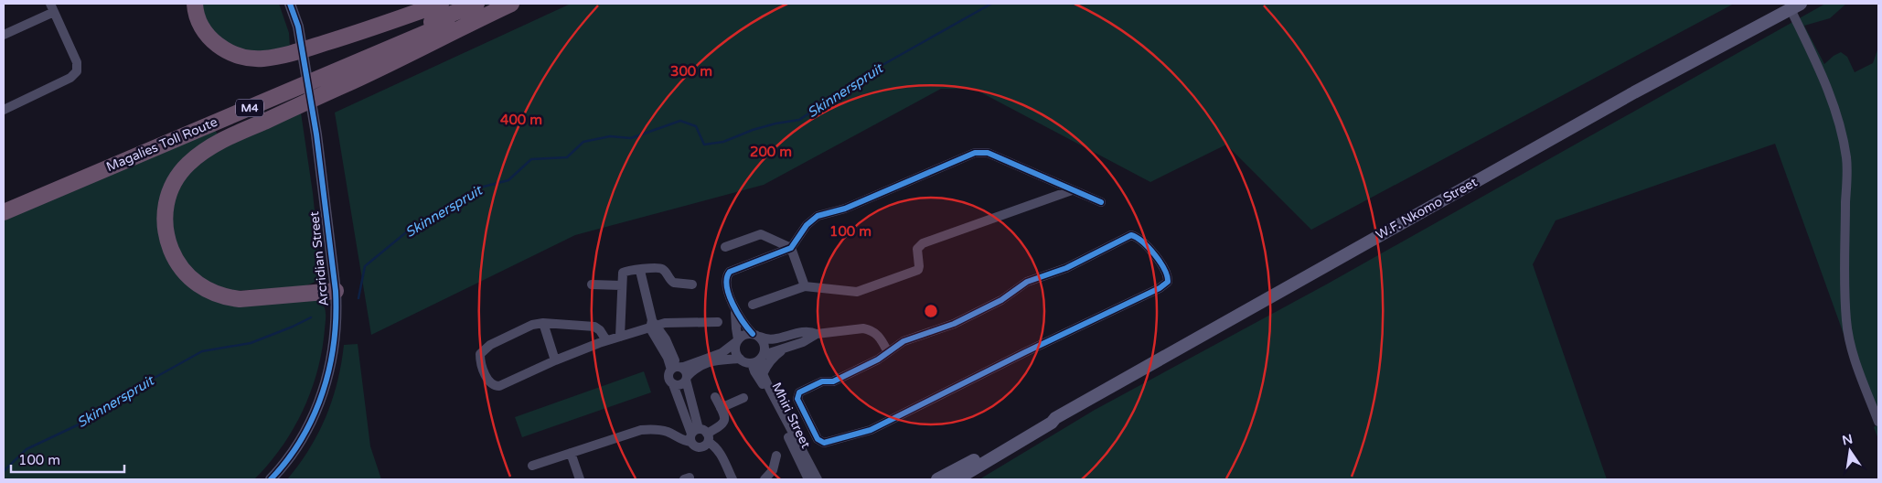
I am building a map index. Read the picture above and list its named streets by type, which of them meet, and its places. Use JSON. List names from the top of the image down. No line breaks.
{"streets":{"highway":["M4","Magalies Toll Route"],"main road":["W.F. Nkomo Street"],"street":["Arcridian Street","Mhiri Street"]},"water":["Skinnerspruit"],"scale_bar":"100 m","north":"top","rings":["300 m","400 m","200 m","100 m"]}
